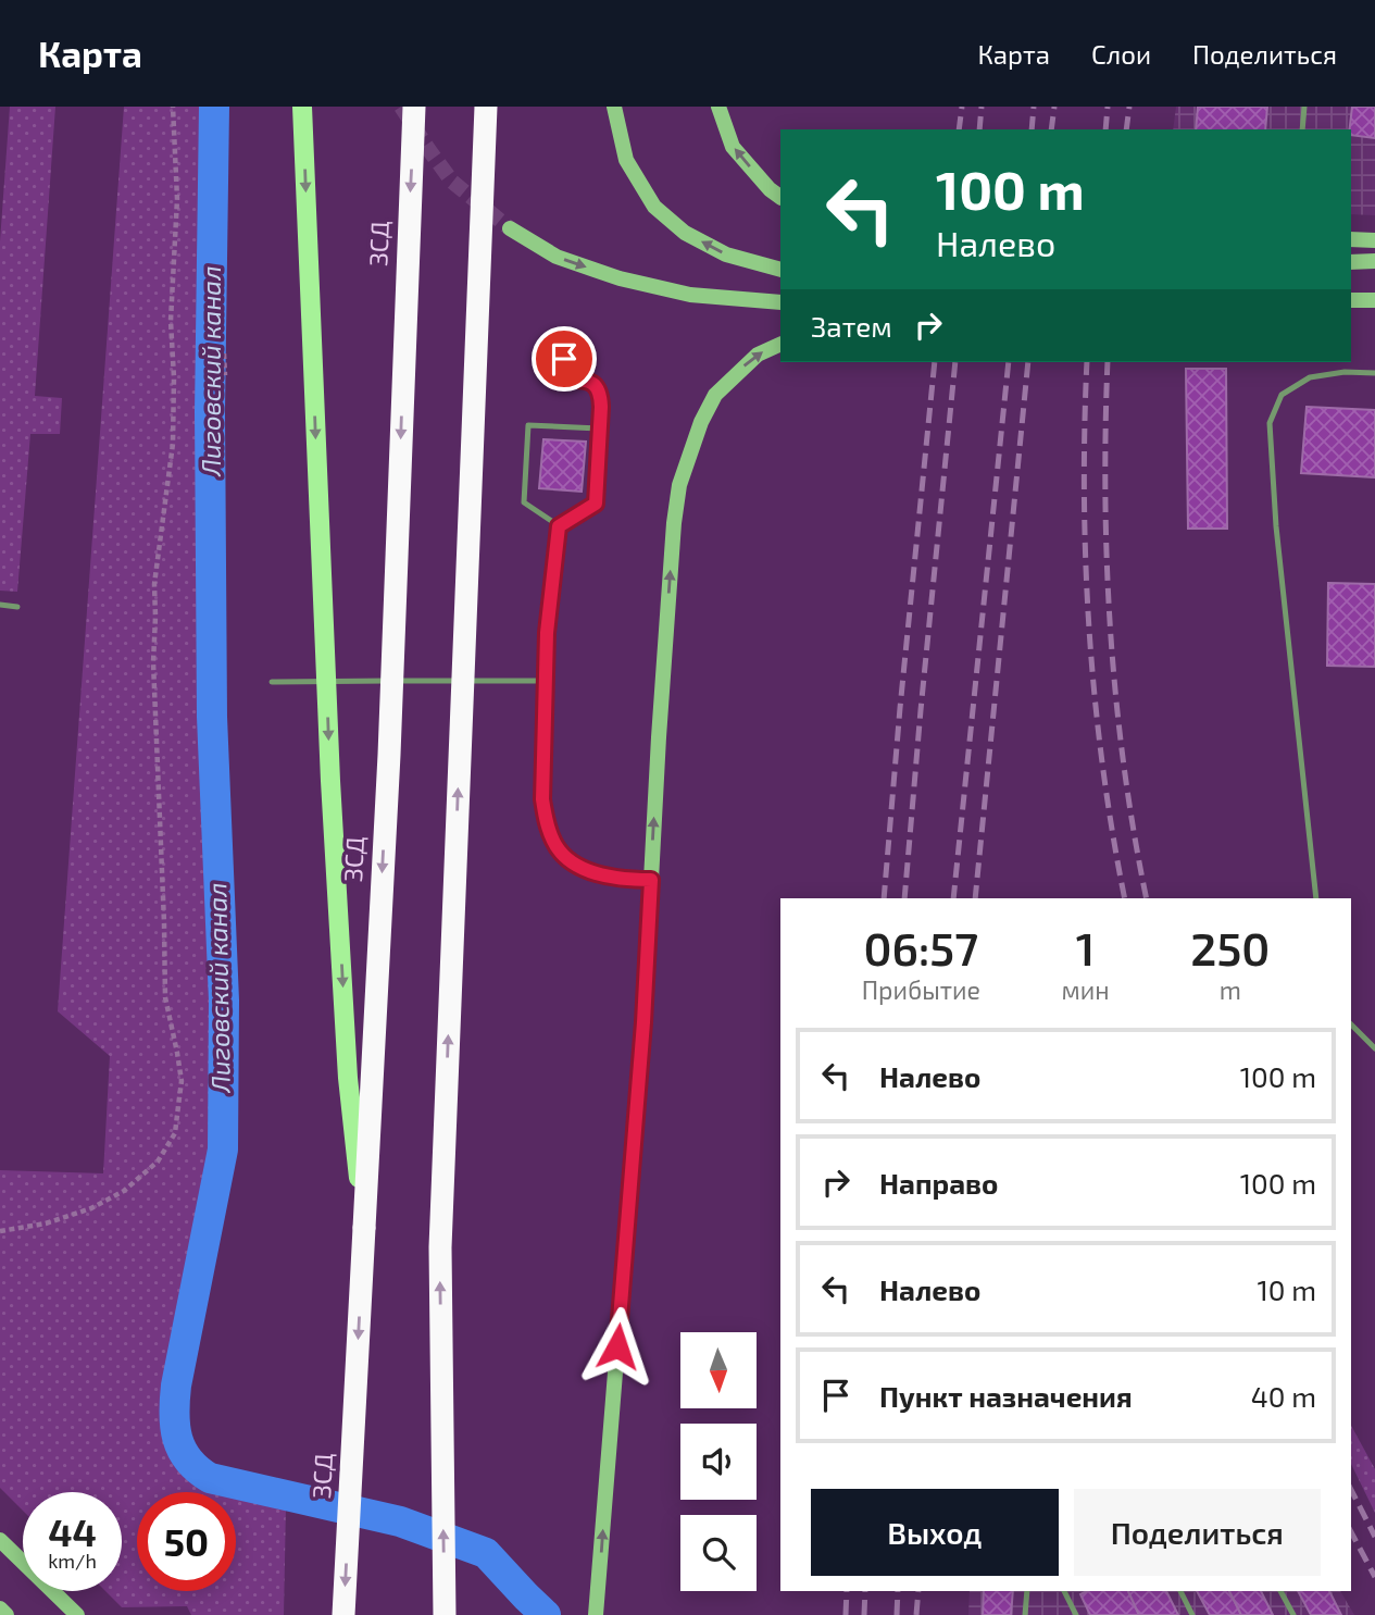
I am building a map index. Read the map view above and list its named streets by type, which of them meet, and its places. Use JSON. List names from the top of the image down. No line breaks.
{"streets":{"highway":["ЗСД"]},"water":["Лиговский канал"],"north":"bottom","page":{"header":"Карта","nav":["Карта","Слои","Поделиться"],"turn":["100 m","Налево"],"then":"Затем","eta":["06:57","Прибытие","1","мин","250","m"],"list":[{"name":"Налево","value":"100 m"},{"name":"Направо","value":"100 m"},{"name":"Налево","value":"10 m"},{"name":"Пункт назначения","value":"40 m"}],"buttons":["Выход","Поделиться"],"speed":"44 km/h","limit":"50"}}
